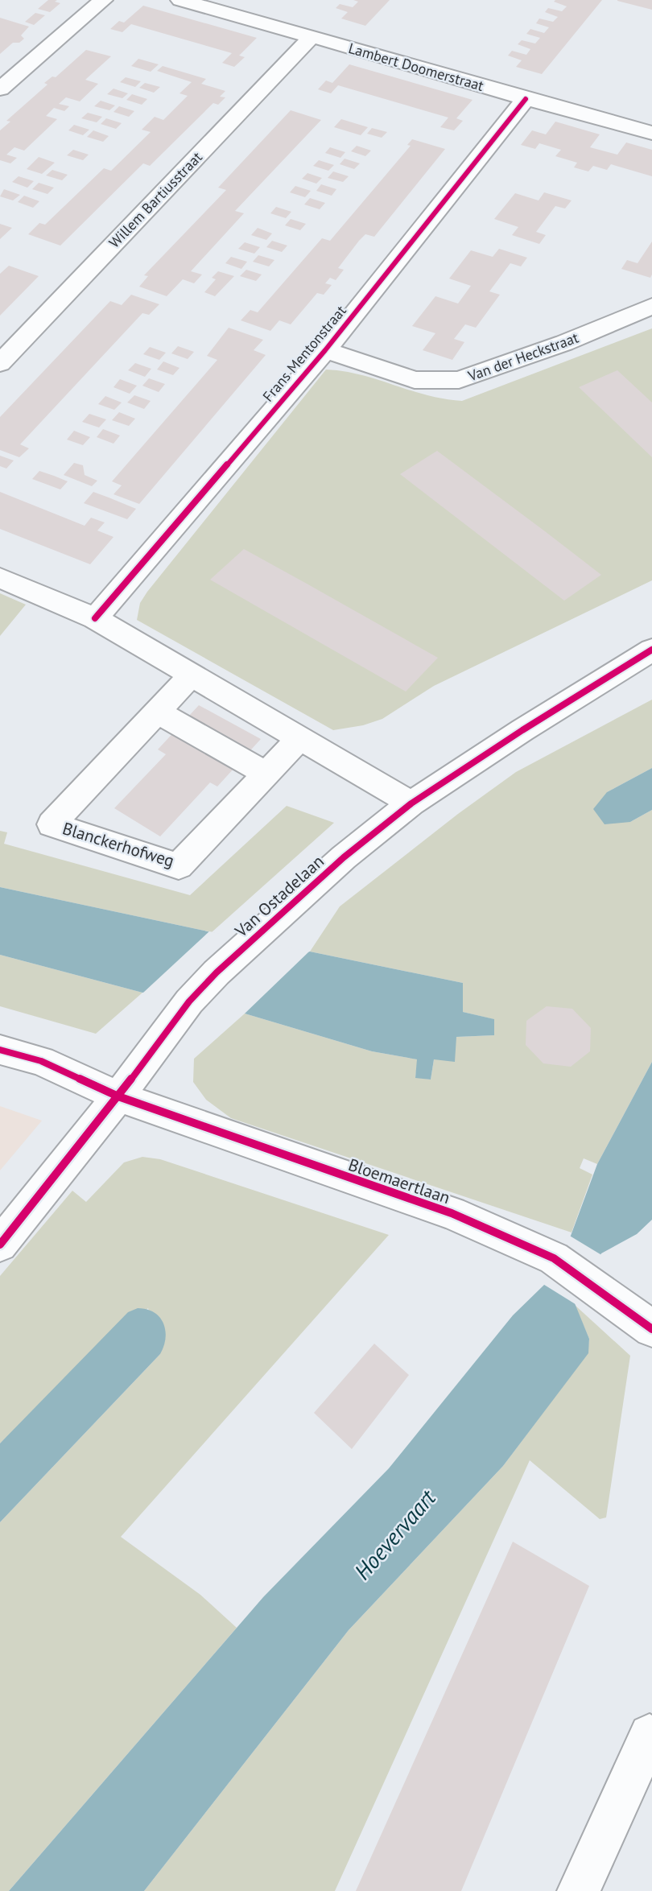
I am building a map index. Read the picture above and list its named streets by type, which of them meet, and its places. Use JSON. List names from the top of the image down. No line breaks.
{"streets":{"street":["Lambert Doomerstraat","Willem Bartiusstraat","Frans Mentonstraat","Van der Heckstraat","Blanckerhofweg","Van Ostadelaan","Bloemaertlaan"]},"crossings":[["Lambert Doomerstraat","Willem Bartiusstraat"],["Lambert Doomerstraat","Frans Mentonstraat"],["Frans Mentonstraat","Van der Heckstraat"],["Van Ostadelaan","Bloemaertlaan"]],"water":["Hoevervaart"]}
